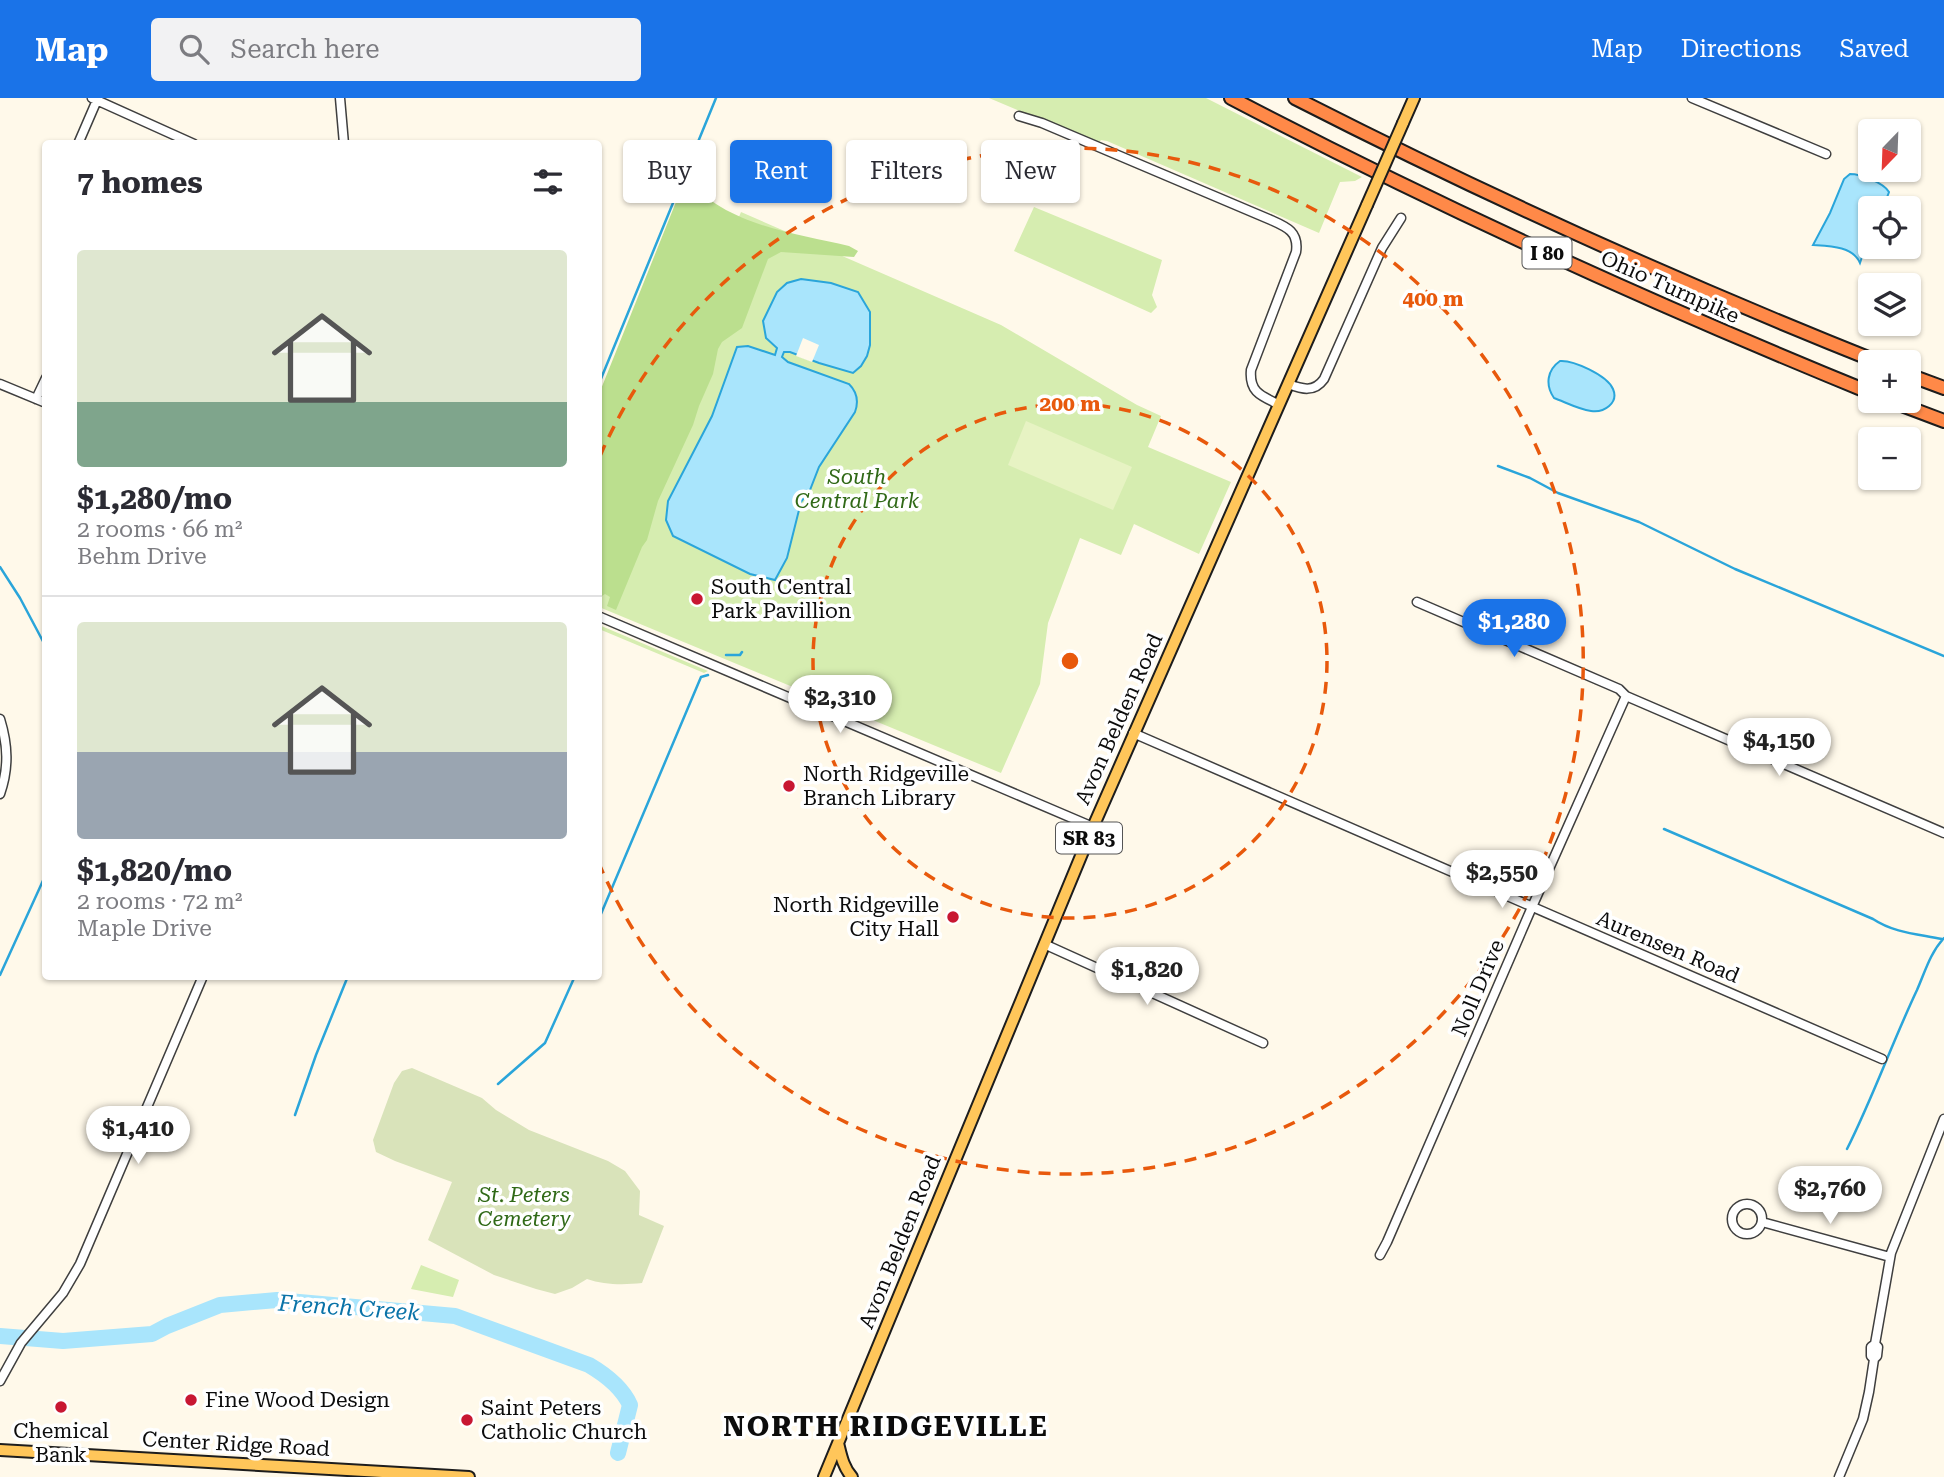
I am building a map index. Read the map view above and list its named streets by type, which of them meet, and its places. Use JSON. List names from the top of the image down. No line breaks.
{"streets":{"highway":["I 80","Ohio Turnpike"],"main road":["Avon Belden Road","SR 83","Center Ridge Road"],"street":["Aurensen Road","Noll Drive"]},"crossings":[["Avon Belden Road","Aurensen Road"],["Aurensen Road","Noll Drive"]],"districts":["NORTH RIDGEVILLE"],"water":["French Creek"],"parks":["South Central Park","St. Peters Cemetery"],"places":["South Central Park Pavillion","North Ridgeville Branch Library","North Ridgeville City Hall","Fine Wood Design","Chemical Bank","Saint Peters Catholic Church"],"north":"bottom left","page":{"header":"Map","search":"Search here","nav":["Map","Directions","Saved"],"map_buttons":["+","−"],"chip":["Buy","Rent","Filters","New"],"heading":"7 homes","list":[{"name":"$1,280/mo","note":"2 rooms · 66 m² · Behm Drive"},{"name":"$1,820/mo","note":"2 rooms · 72 m² · Maple Drive"}],"price":["$1,280","$2,310","$4,150","$2,550","$1,820","$1,410","$2,760"]},"rings":["400 m","200 m"]}
